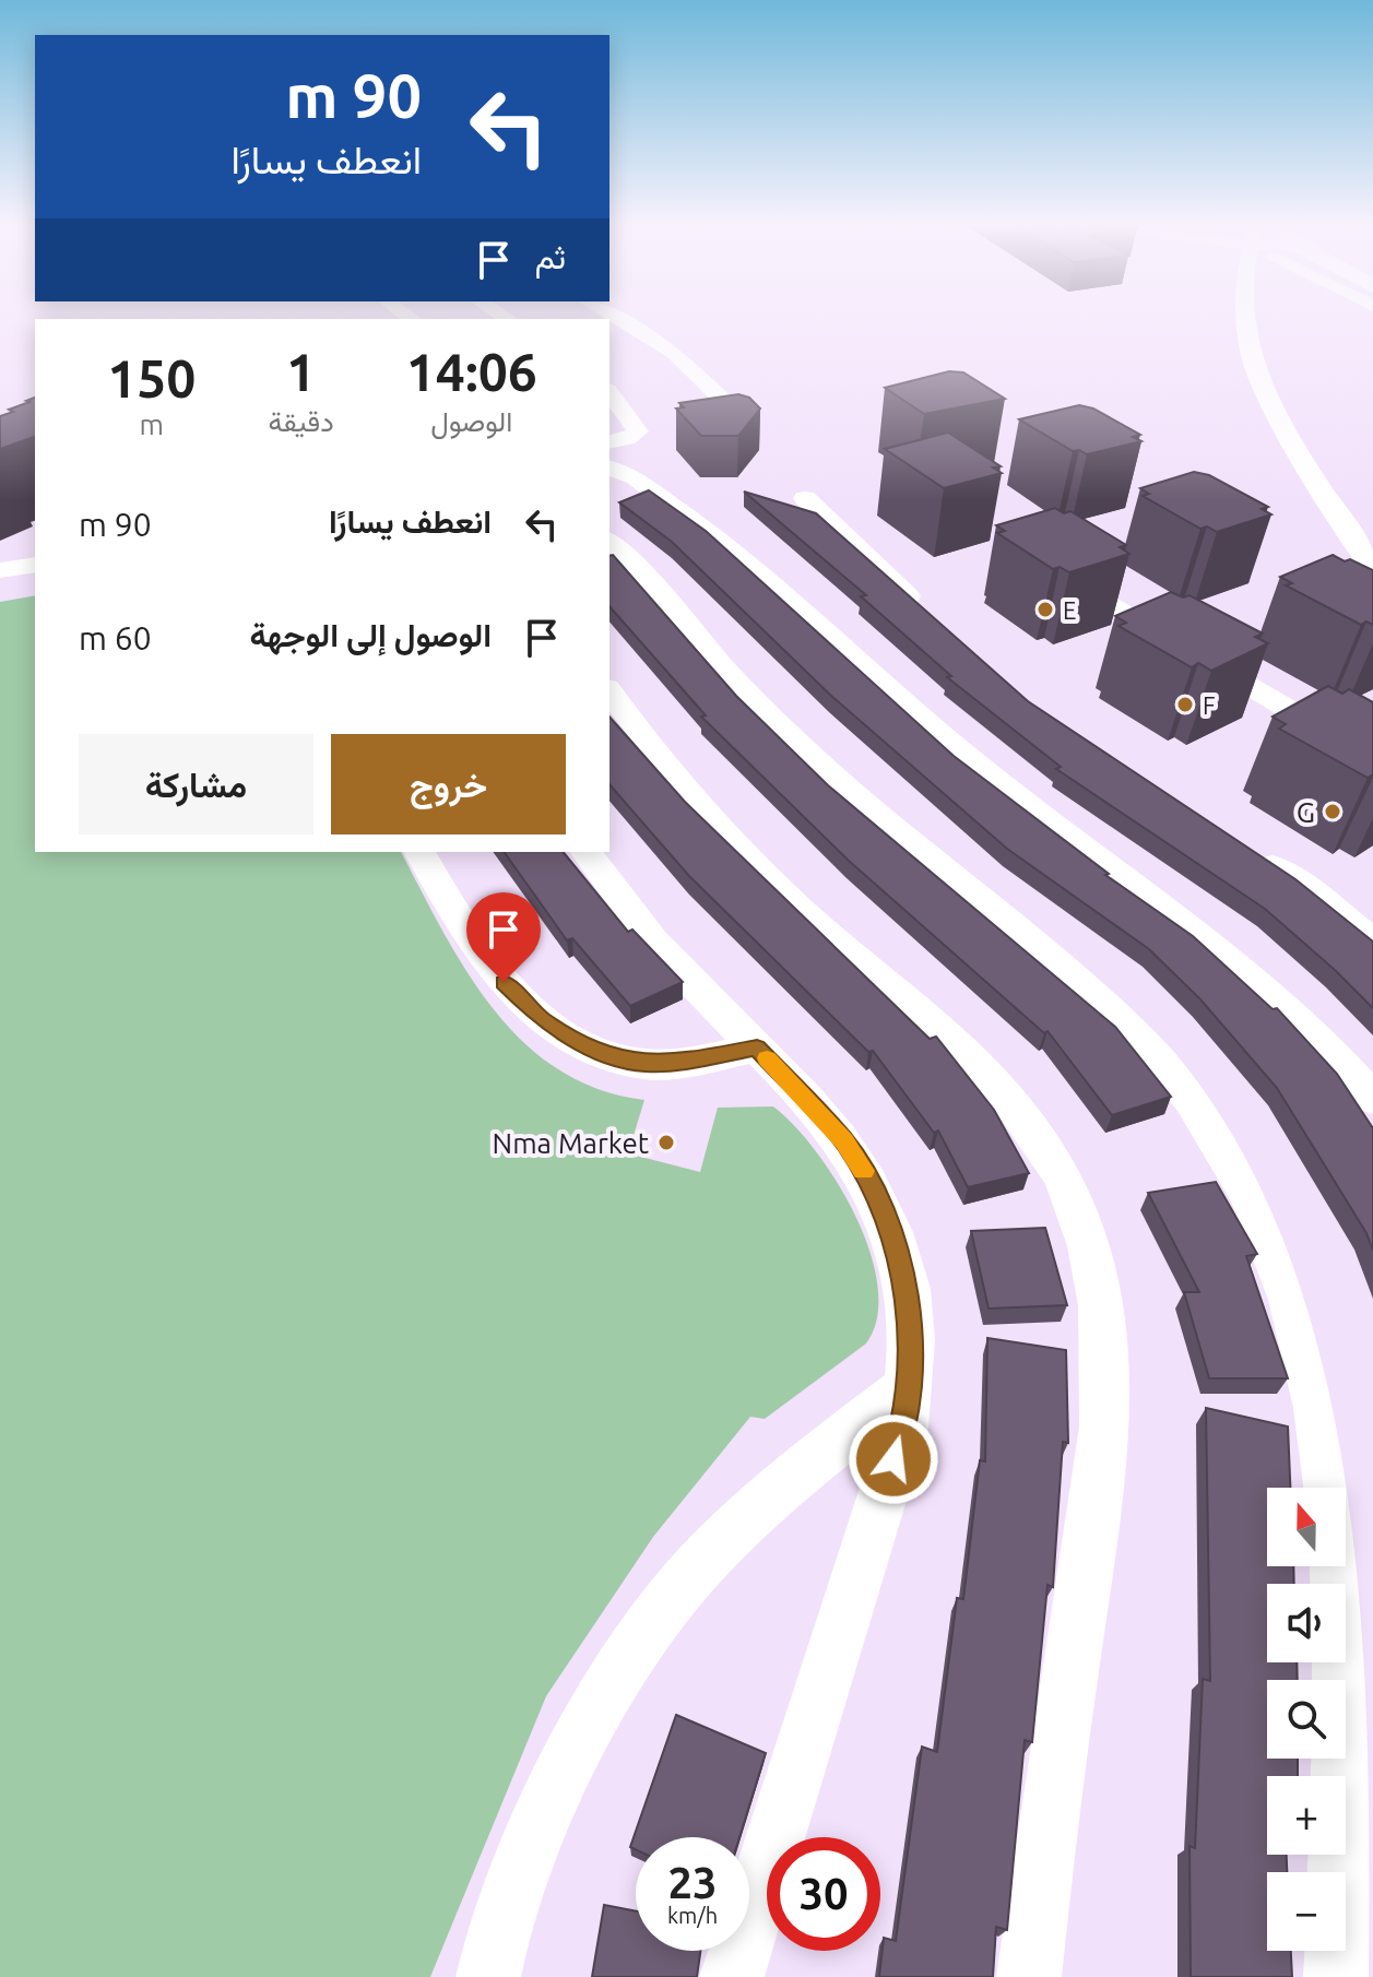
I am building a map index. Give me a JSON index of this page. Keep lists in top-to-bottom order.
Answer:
{
  "places": [
    "E",
    "F",
    "G",
    "Nma Market"
  ],
  "north": "top",
  "page": {
    "turn": ["90 m", "انعطف يسارًا"],
    "then": "ثم",
    "eta": [
      "14:06",
      "الوصول",
      "1",
      "دقيقة",
      "150",
      "m"
    ],
    "list": [
      {
        "name": "انعطف يسارًا",
        "value": "90 m"
      },
      {
        "name": "الوصول إلى الوجهة",
        "value": "60 m"
      }
    ],
    "buttons": ["خروج", "مشاركة"],
    "map_buttons": ["+", "−"],
    "speed": "23 km/h",
    "limit": "30"
  }
}
